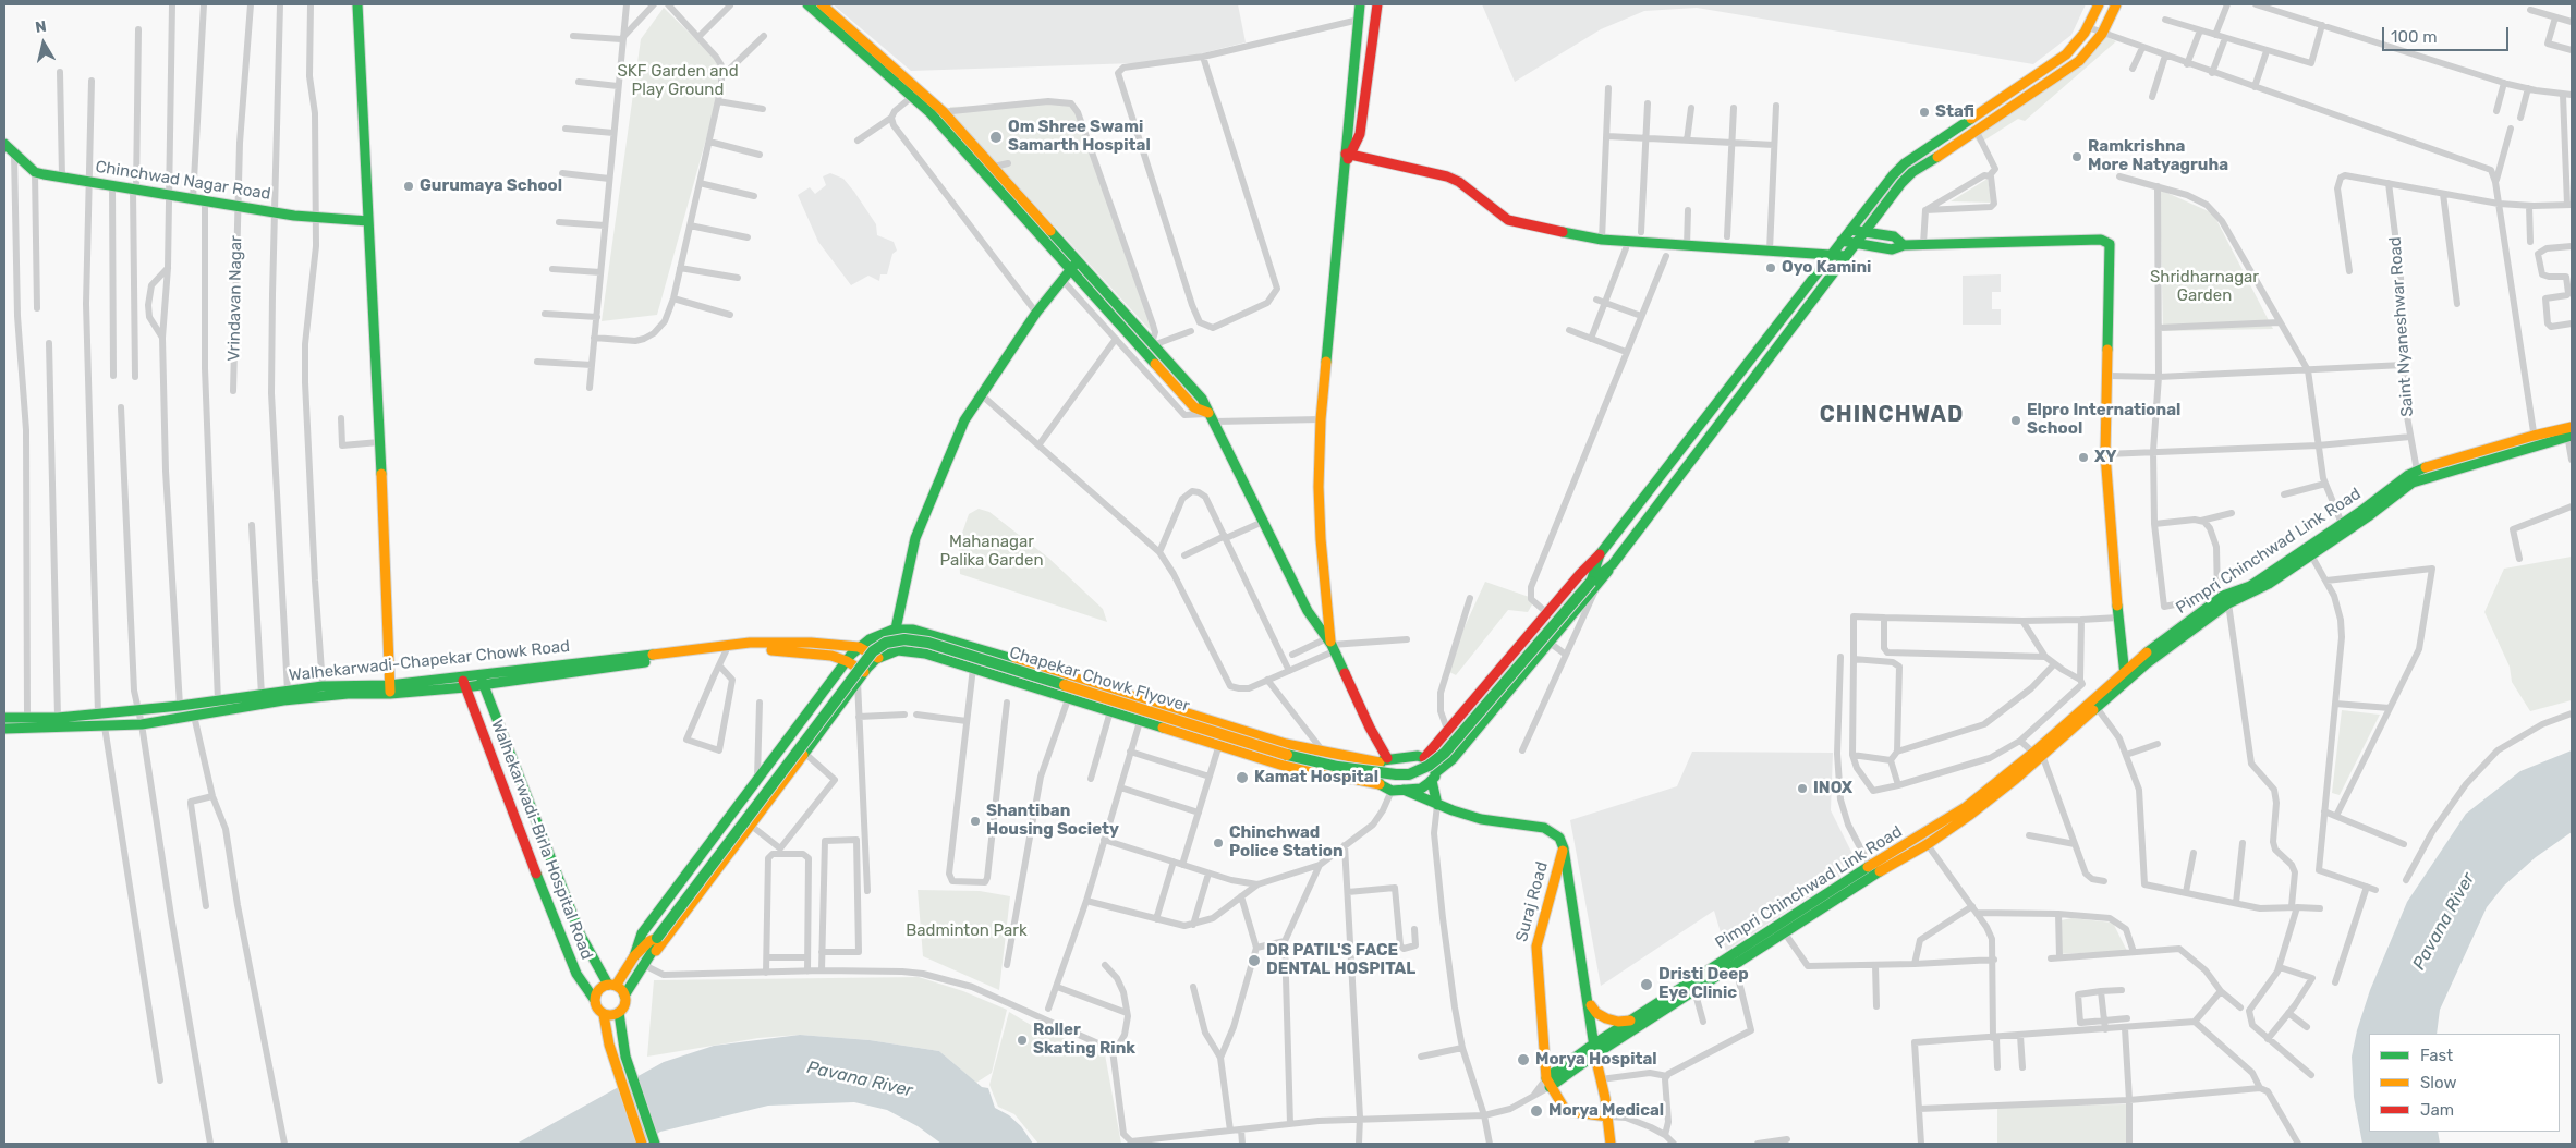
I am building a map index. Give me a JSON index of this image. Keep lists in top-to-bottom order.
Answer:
{
  "streets": {
    "main road": [
      "Chinchwad Nagar Road",
      "Pimpri Chinchwad Link Road",
      "Walhekarwadi-Chapekar Chowk Road",
      "Chapekar Chowk Flyover",
      "Walhekarwadi-Birla Hospital Road",
      "Suraj Road"
    ],
    "street": ["Vrindavan Nagar", "Saint Nyaneshwar Road"]
  },
  "crossings": [
    ["Chinchwad Nagar Road", "Vrindavan Nagar"],
    ["Saint Nyaneshwar Road", "Pimpri Chinchwad Link Road"],
    ["Pimpri Chinchwad Link Road", "Suraj Road"],
    ["Walhekarwadi-Chapekar Chowk Road", "Walhekarwadi-Birla Hospital Road"]
  ],
  "districts": ["CHINCHWAD"],
  "water": ["Pavana River"],
  "parks": [
    "SKF Garden and Play Ground",
    "Shridharnagar Garden",
    "Mahanagar Palika Garden",
    "Badminton Park"
  ],
  "places": [
    "Stafi",
    "Om Shree Swami Samarth Hospital",
    "Ramkrishna More Natyagruha",
    "Gurumaya School",
    "Oyo Kamini",
    "Elpro International School",
    "XY",
    "Kamat Hospital",
    "INOX",
    "Shantiban Housing Society",
    "Chinchwad Police Station",
    "DR PATIL'S FACE DENTAL HOSPITAL",
    "Dristi Deep Eye Clinic",
    "Roller Skating Rink",
    "Morya Hospital",
    "Morya Medical"
  ],
  "legend": ["Fast", "Slow", "Jam"],
  "scale_bar": "100 m",
  "north": "top"
}
